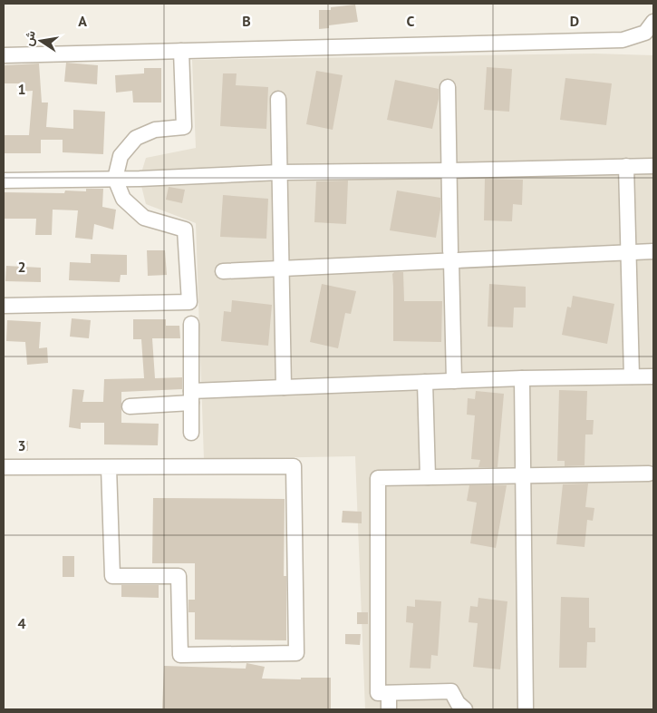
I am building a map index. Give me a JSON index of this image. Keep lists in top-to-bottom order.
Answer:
{
  "north": "left",
  "grid": {
    "columns": [
      "A",
      "B",
      "C",
      "D"
    ],
    "rows": [
      "1",
      "2",
      "3",
      "4"
    ]
  }
}
